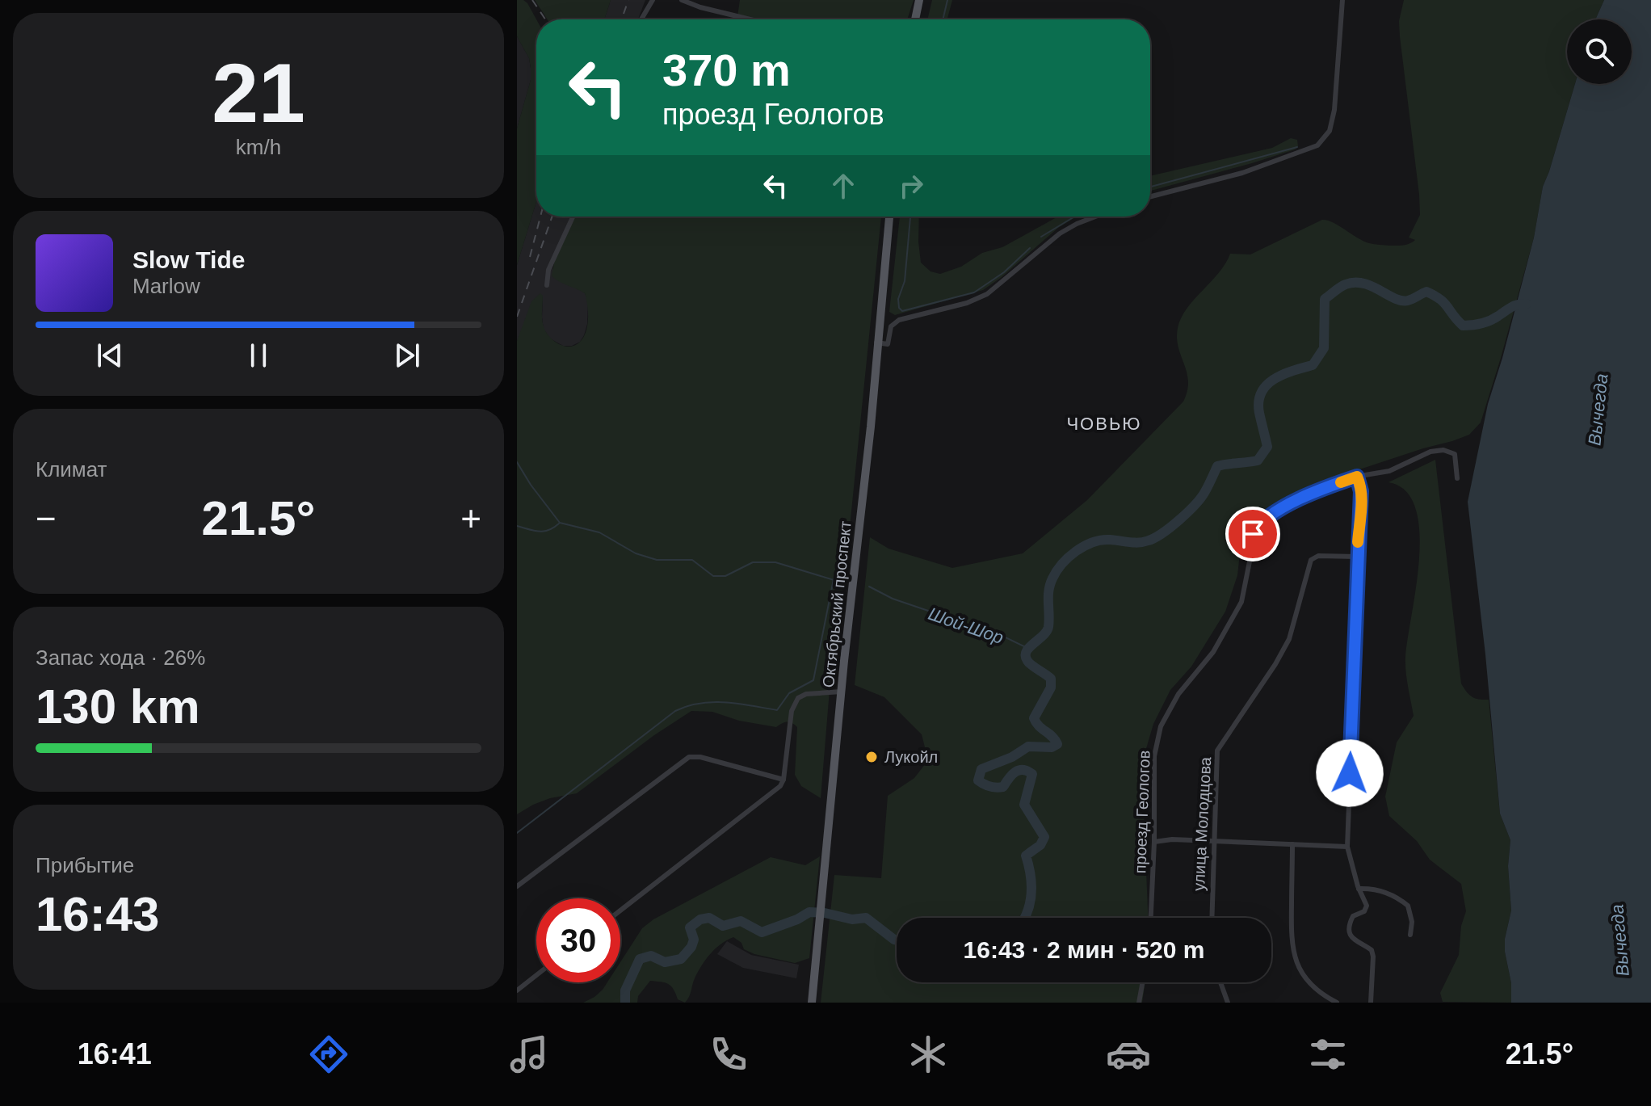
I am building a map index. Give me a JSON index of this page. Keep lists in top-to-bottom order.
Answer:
{
  "streets": {
    "main road": ["Октябрьский проспект"],
    "street": ["проезд Геологов", "улица Молодцова"]
  },
  "districts": ["ЧОВЬЮ"],
  "water": ["Вычегда", "Шой-Шор"],
  "places": ["Лукойл"],
  "page": {
    "tile": [
      ["21", "km/h"],
      "Климат",
      ["Запас хода · 26%", "130 km"],
      ["Прибытие", "16:43"]
    ],
    "turn": ["370 m", "проезд Геологов"],
    "song": ["Slow Tide", "Marlow"],
    "heat": ["−", "21.5°", "+"],
    "limit": "30",
    "trip": "16:43 · 2 мин · 520 m",
    "tabs": ["16:41", "21.5°"]
  }
}
